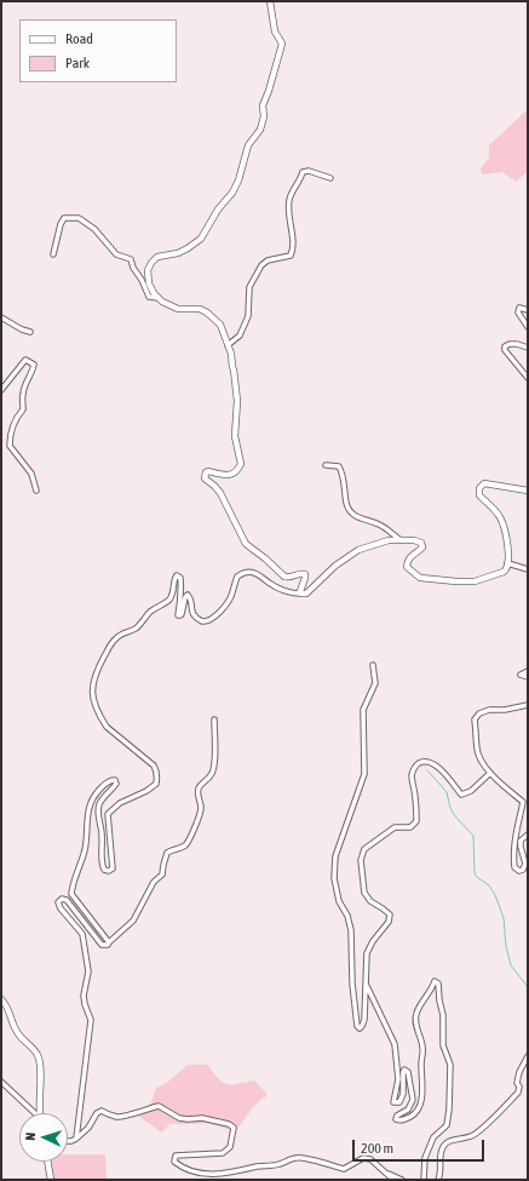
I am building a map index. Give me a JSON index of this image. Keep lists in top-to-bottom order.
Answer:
{
  "legend": ["Road", "Park"],
  "scale_bar": "200 m",
  "north": "left"
}
